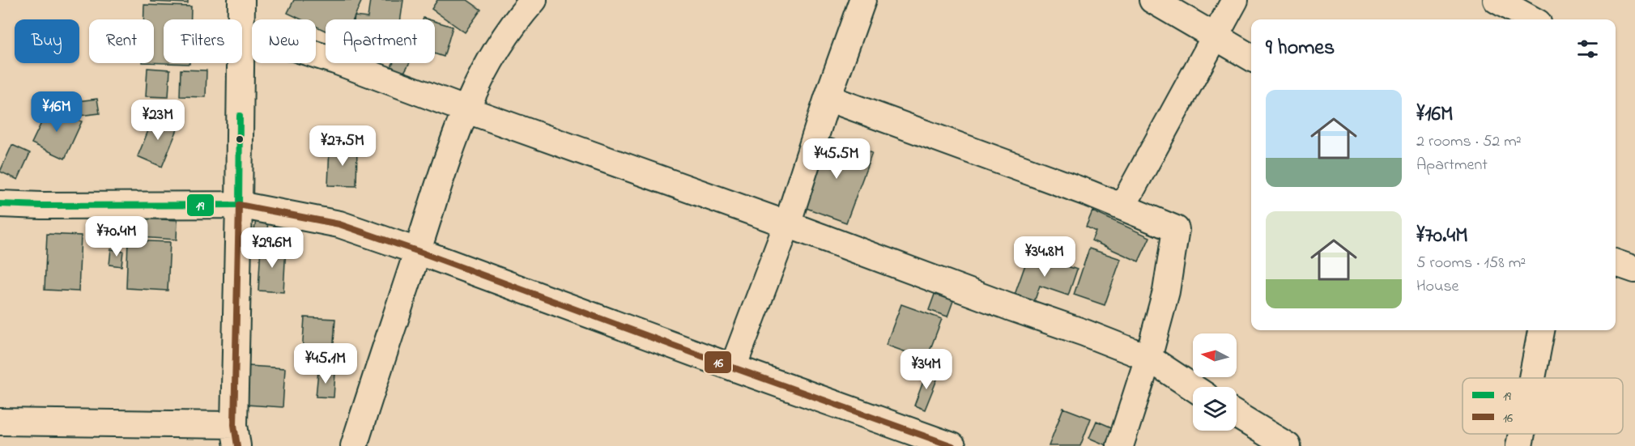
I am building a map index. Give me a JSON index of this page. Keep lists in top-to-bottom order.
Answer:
{
  "lines": ["transit line 19", "transit line 16"],
  "legend": ["19", "16"],
  "north": "left",
  "page": {
    "chip": [
      "Buy",
      "Rent",
      "Filters",
      "New",
      "Apartment"
    ],
    "heading": "9 homes",
    "list": [
      {
        "name": "¥16M",
        "note": "2 rooms · 52 m² · Apartment"
      },
      {
        "name": "¥70.4M",
        "note": "5 rooms · 158 m² · House"
      }
    ],
    "price": [
      "¥16M",
      "¥23M",
      "¥27.5M",
      "¥45.5M",
      "¥70.4M",
      "¥29.6M",
      "¥34.8M",
      "¥45.1M",
      "¥34M"
    ]
  }
}
